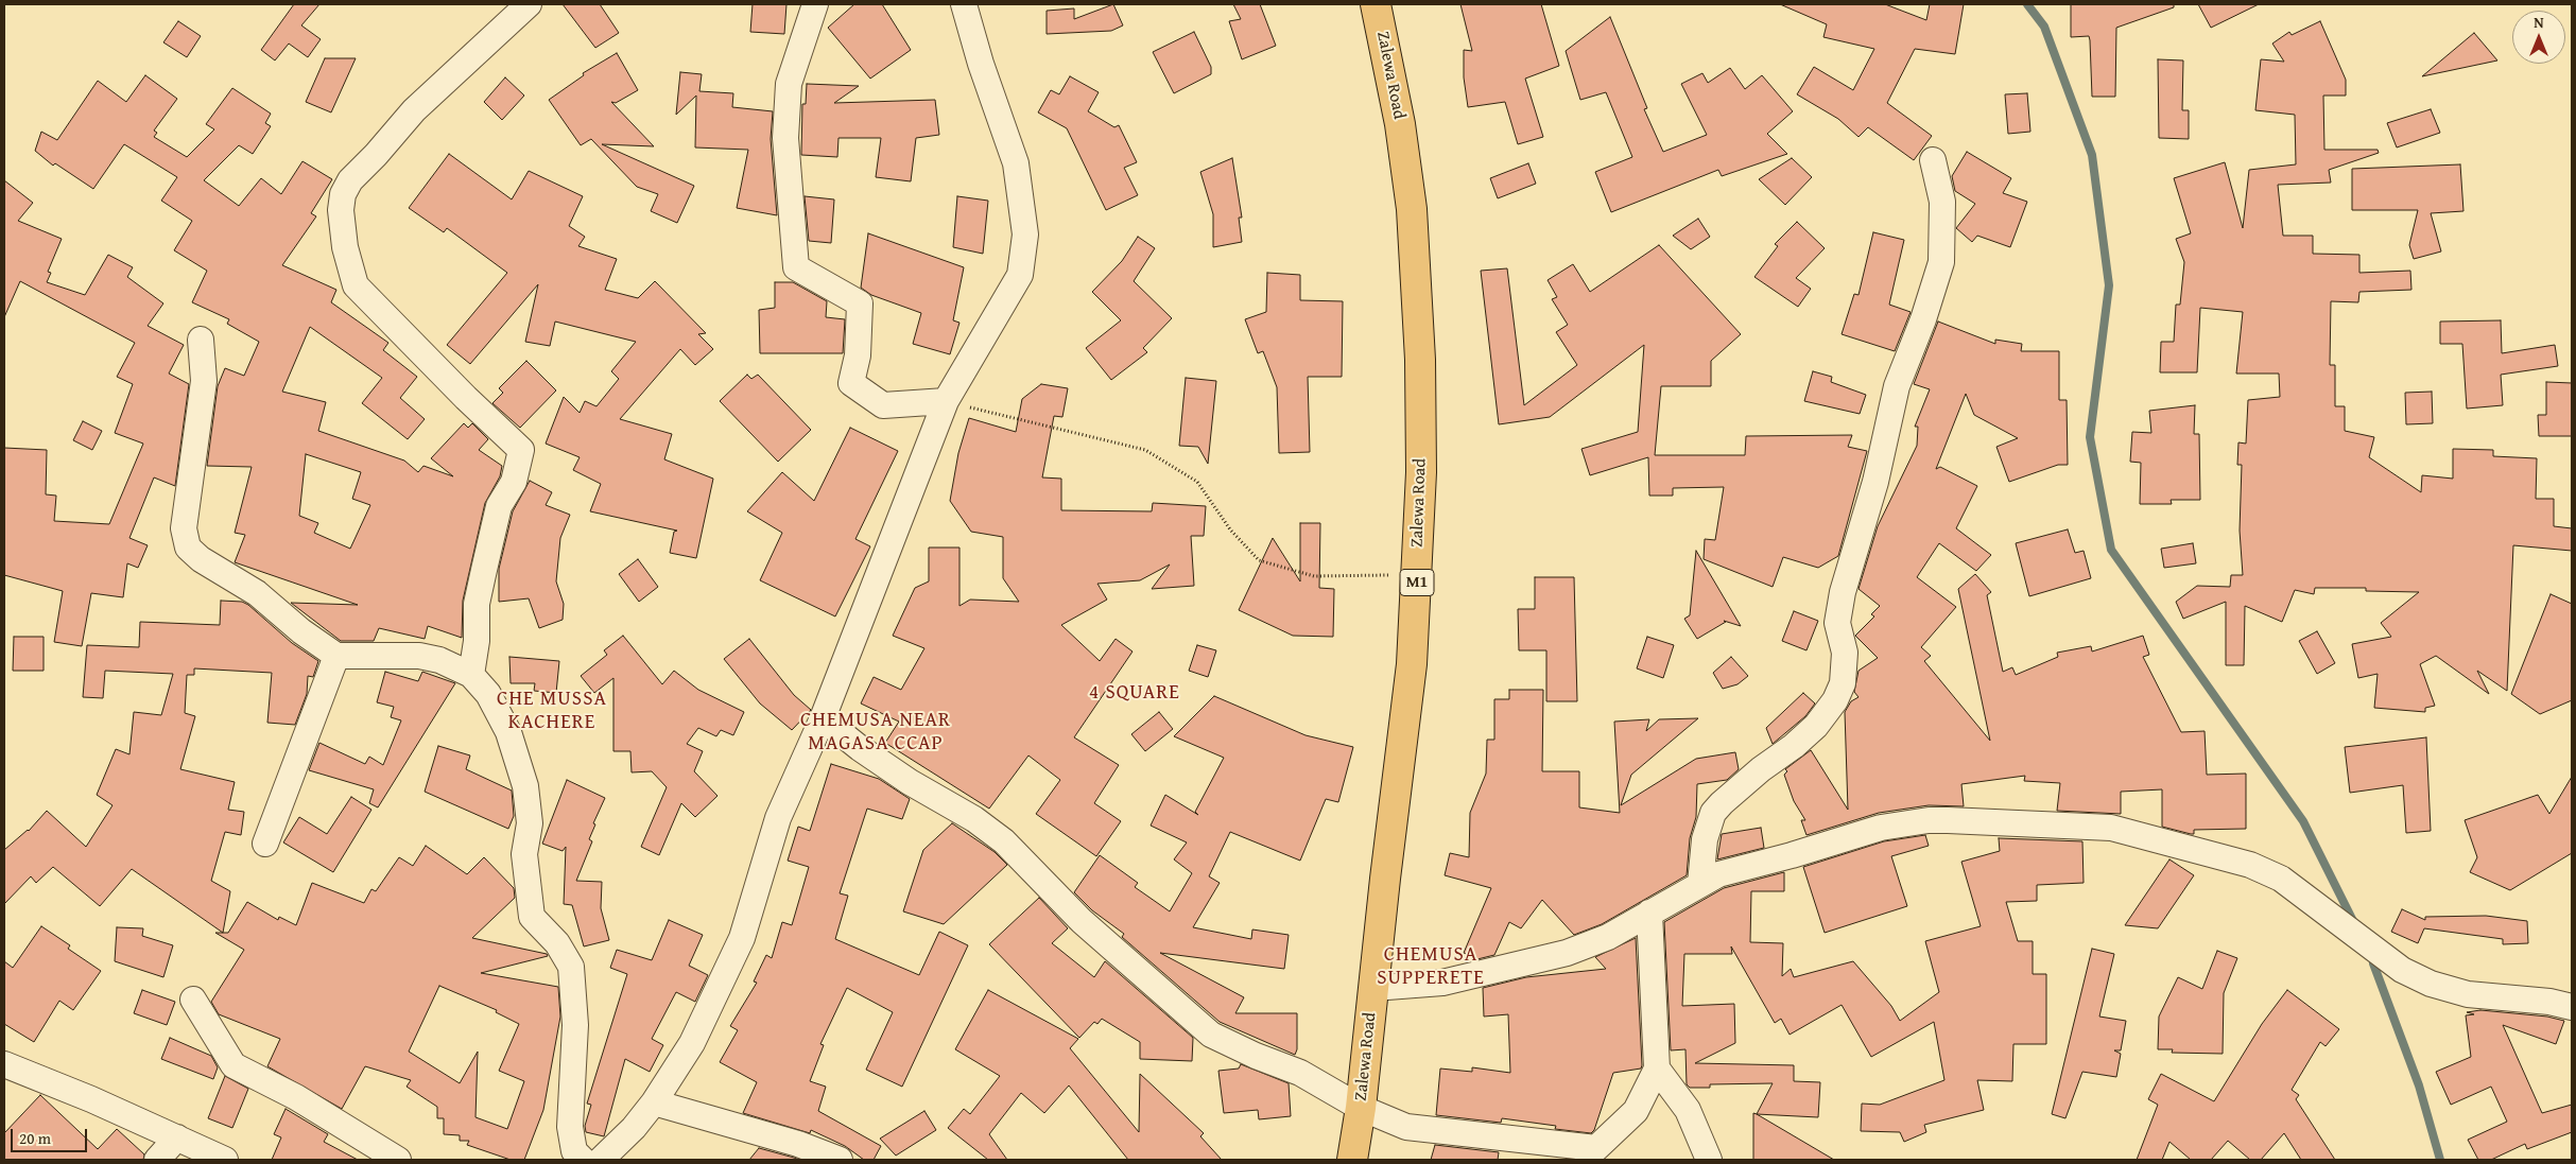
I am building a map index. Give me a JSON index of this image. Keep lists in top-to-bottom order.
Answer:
{
  "streets": {
    "highway": ["Zalewa Road", "M1"]
  },
  "districts": [
    "4 SQUARE",
    "CHE MUSSA KACHERE",
    "CHEMUSA NEAR MAGASA CCAP",
    "CHEMUSA SUPPERETE"
  ],
  "scale_bar": "20 m",
  "north": "top"
}
